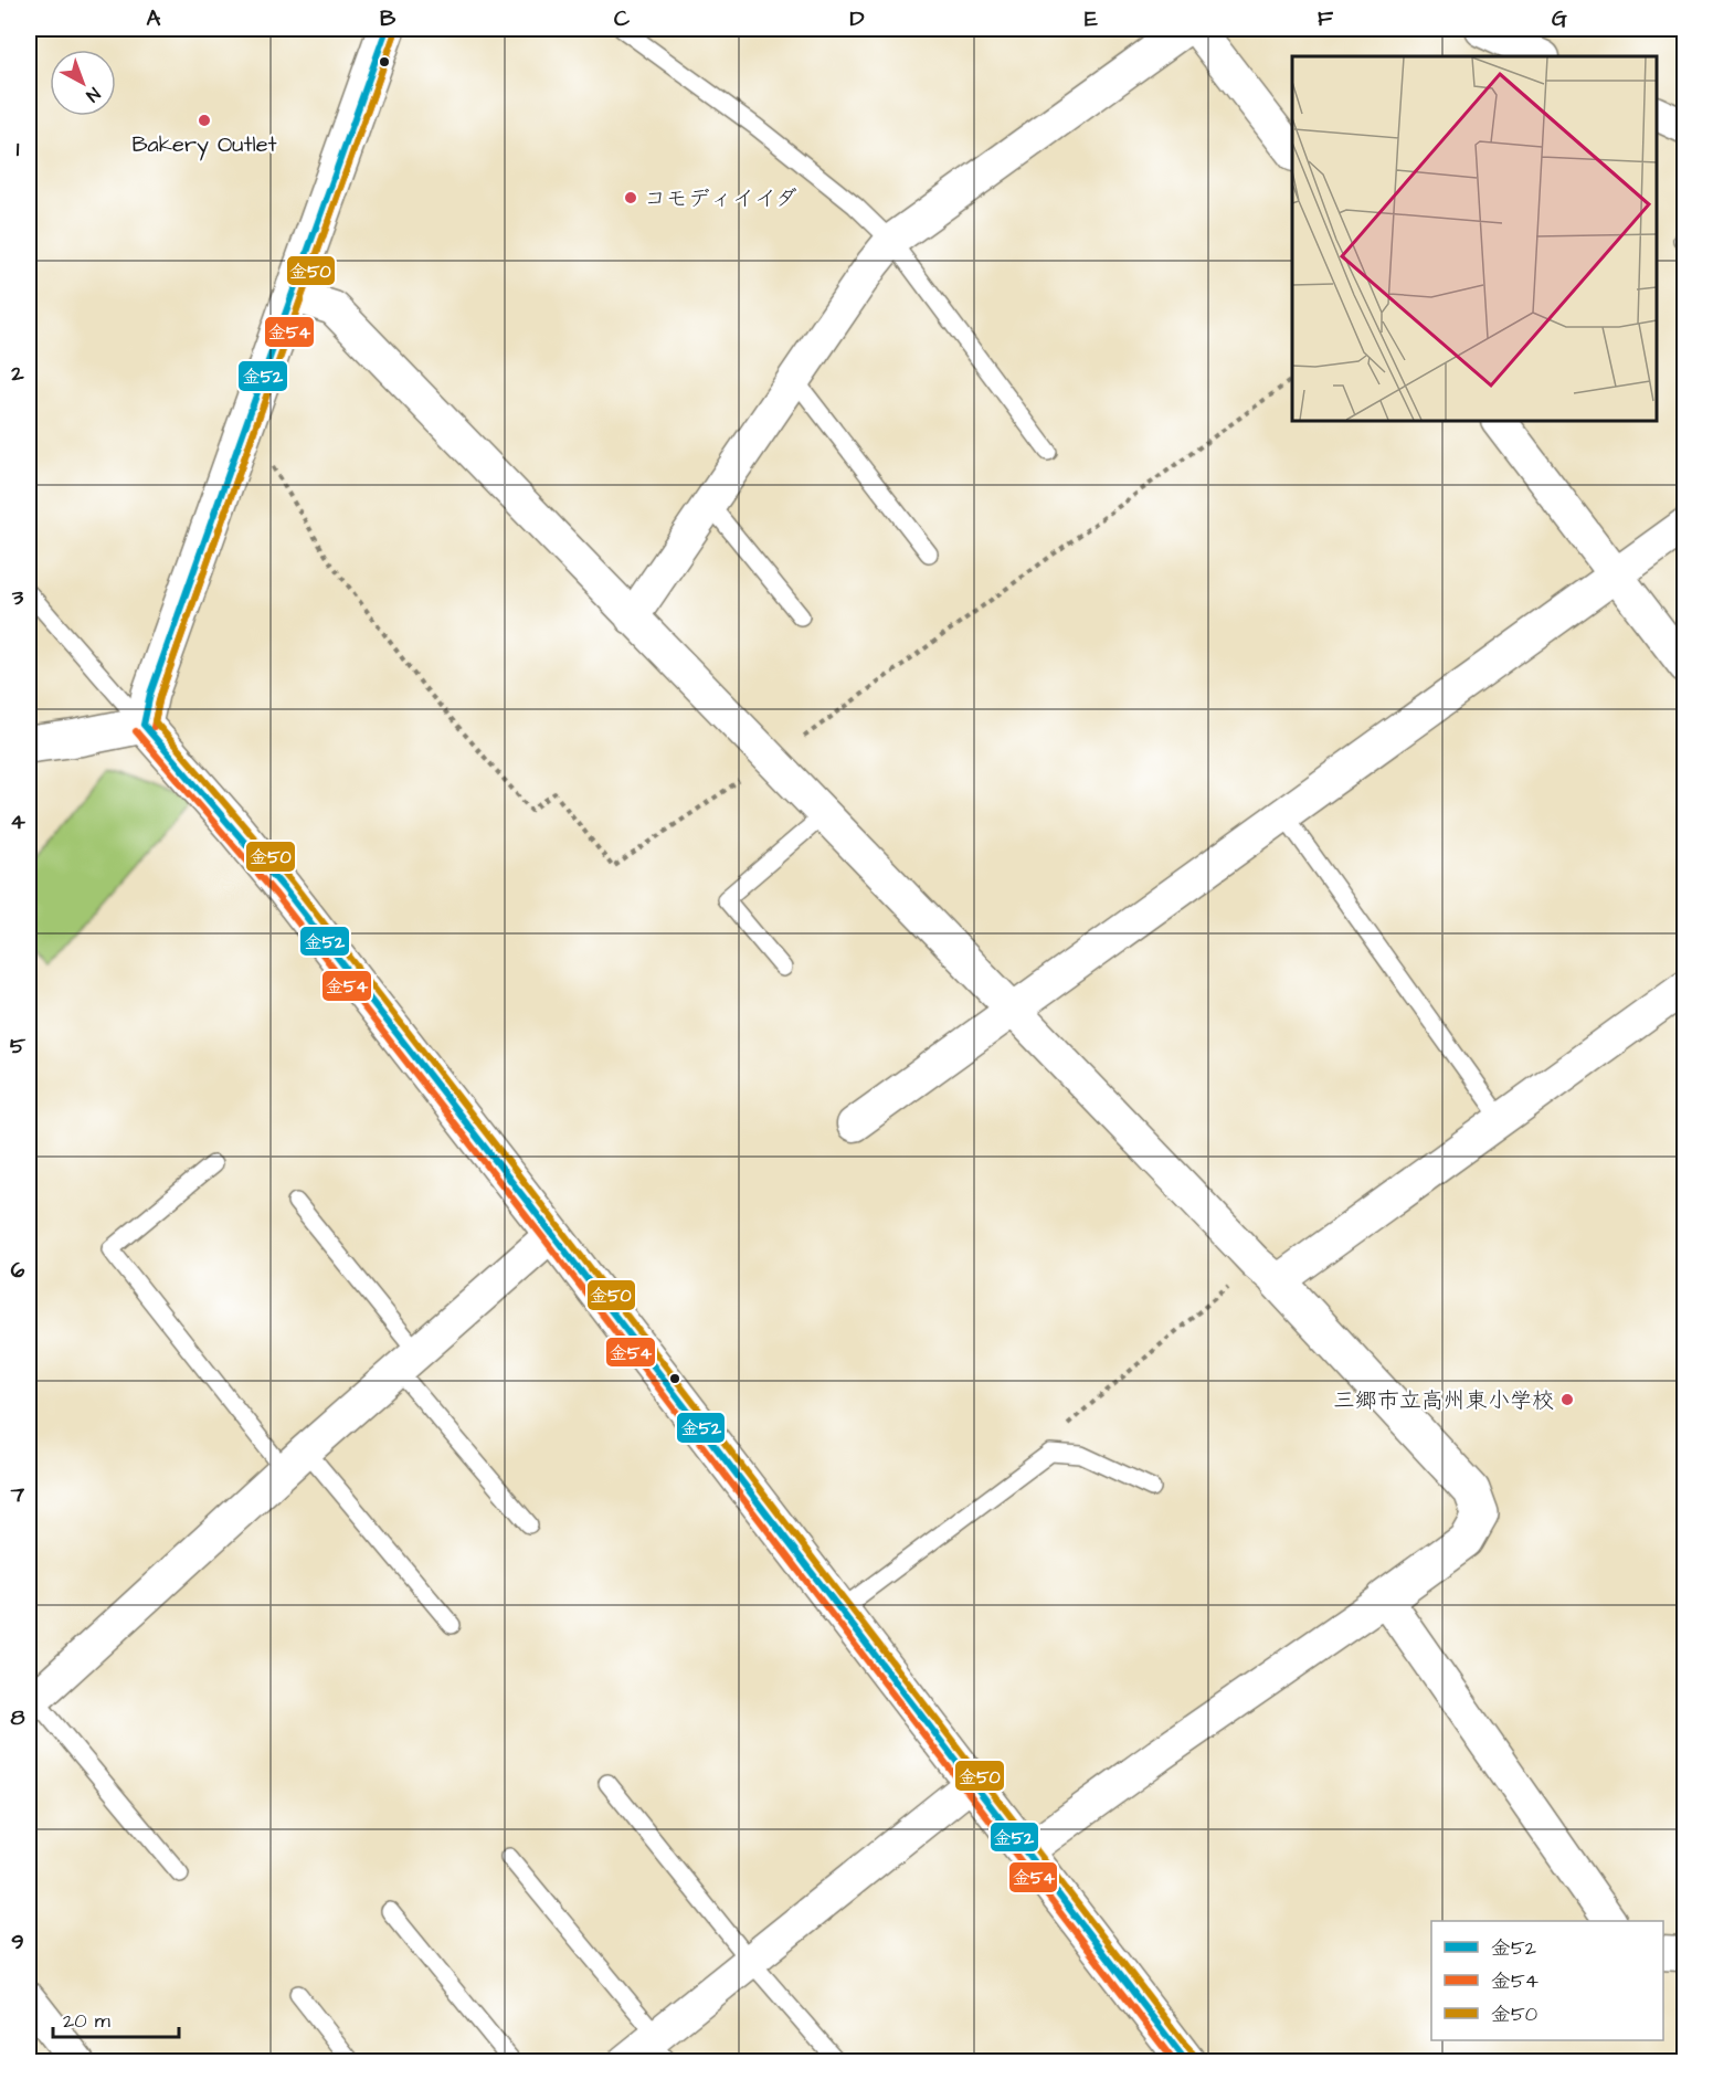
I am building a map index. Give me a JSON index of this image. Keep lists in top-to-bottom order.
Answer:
{
  "places": ["Bakery Outlet", "コモディイイダ", "三郷市立高州東小学校"],
  "lines": ["transit line 金52", "transit line 金54", "transit line 金50"],
  "legend": ["金52", "金54", "金50"],
  "scale_bar": "20 m",
  "north": "bottom right",
  "grid": {
    "columns": [
      "A",
      "B",
      "C",
      "D",
      "E",
      "F",
      "G"
    ],
    "rows": [
      "1",
      "2",
      "3",
      "4",
      "5",
      "6",
      "7",
      "8",
      "9"
    ]
  }
}
